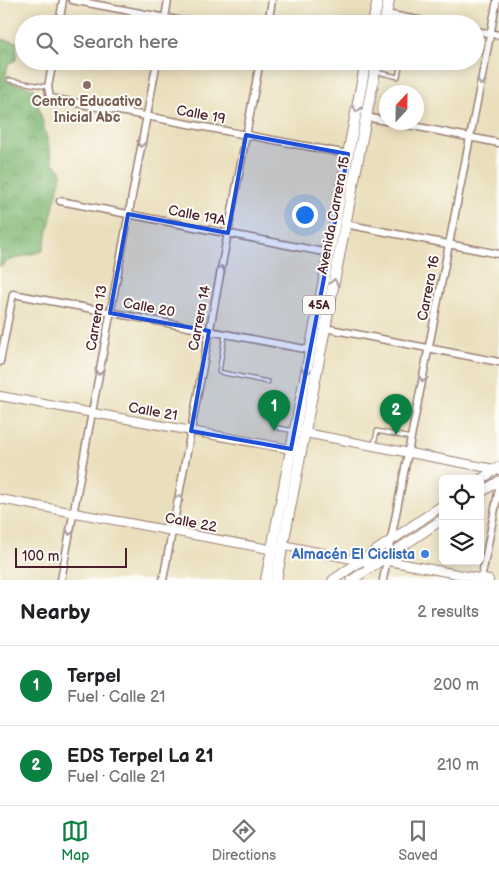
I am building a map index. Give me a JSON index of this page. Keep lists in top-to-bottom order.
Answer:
{
  "streets": {
    "main road": ["Avenida Carrera 15", "45A"],
    "street": [
      "Calle 19",
      "Calle 19A",
      "Carrera 16",
      "Calle 20",
      "Carrera 13",
      "Carrera 14",
      "Calle 21",
      "Calle 22"
    ]
  },
  "crossings": [
    ["Calle 19", "Avenida Carrera 15"],
    ["Calle 19", "Carrera 13"],
    ["Calle 19", "Carrera 14"],
    ["Calle 19A", "Avenida Carrera 15"],
    ["Calle 19A", "Carrera 13"],
    ["Calle 19A", "Carrera 14"],
    ["Avenida Carrera 15", "Calle 20"],
    ["Avenida Carrera 15", "Calle 21"],
    ["Avenida Carrera 15", "Calle 22"],
    ["Calle 20", "Carrera 13"],
    ["Calle 20", "Carrera 14"],
    ["Carrera 13", "Calle 21"],
    ["Carrera 13", "Calle 22"],
    ["Carrera 14", "Calle 21"],
    ["Carrera 14", "Calle 22"]
  ],
  "one_way": ["Carrera 13", "Carrera 14"],
  "places": ["Centro Educativo Inicial Abc", "Almacén El Ciclista"],
  "scale_bar": "100 m",
  "north": "top",
  "page": {
    "search": "Search here",
    "pins": ["1", "2"],
    "scale": "100 m",
    "heading": ["Nearby", "2 results"],
    "list": [
      {
        "mark": "1",
        "name": "Terpel",
        "note": "Fuel · Calle 21",
        "value": "200 m"
      },
      {
        "mark": "2",
        "name": "EDS Terpel La 21",
        "note": "Fuel · Calle 21",
        "value": "210 m"
      }
    ],
    "nav": ["Map", "Directions", "Saved"]
  }
}
